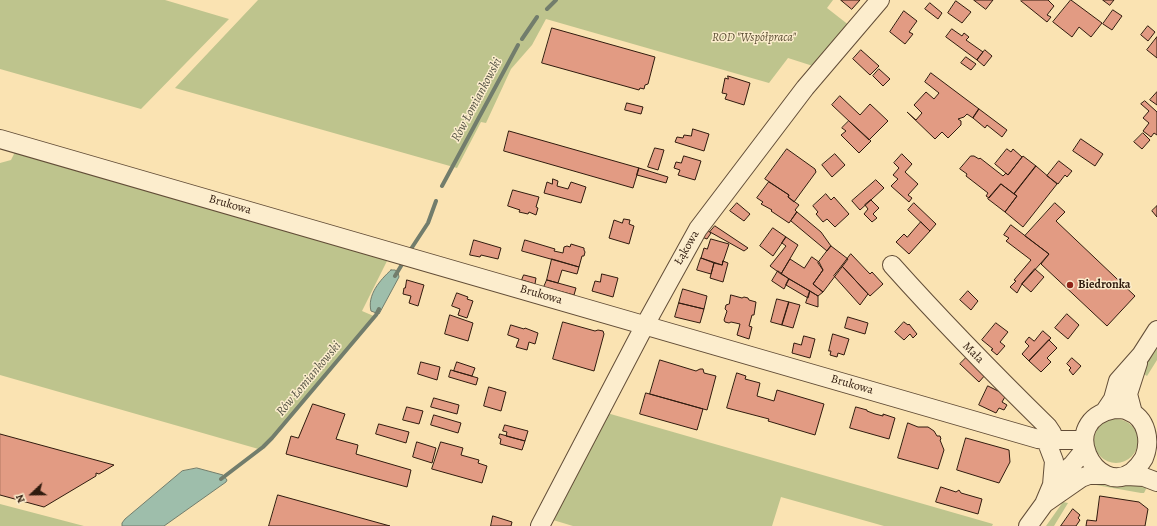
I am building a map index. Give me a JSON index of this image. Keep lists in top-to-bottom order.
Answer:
{
  "streets": {
    "street": ["Brukowa", "Łąkowa", "Mała"]
  },
  "crossings": [
    ["Brukowa", "Łąkowa"],
    ["Brukowa", "Mała"]
  ],
  "water": ["Rów Łomiankowski"],
  "parks": ["ROD \"Współpraca\""],
  "places": ["Biedronka"],
  "north": "left"
}
